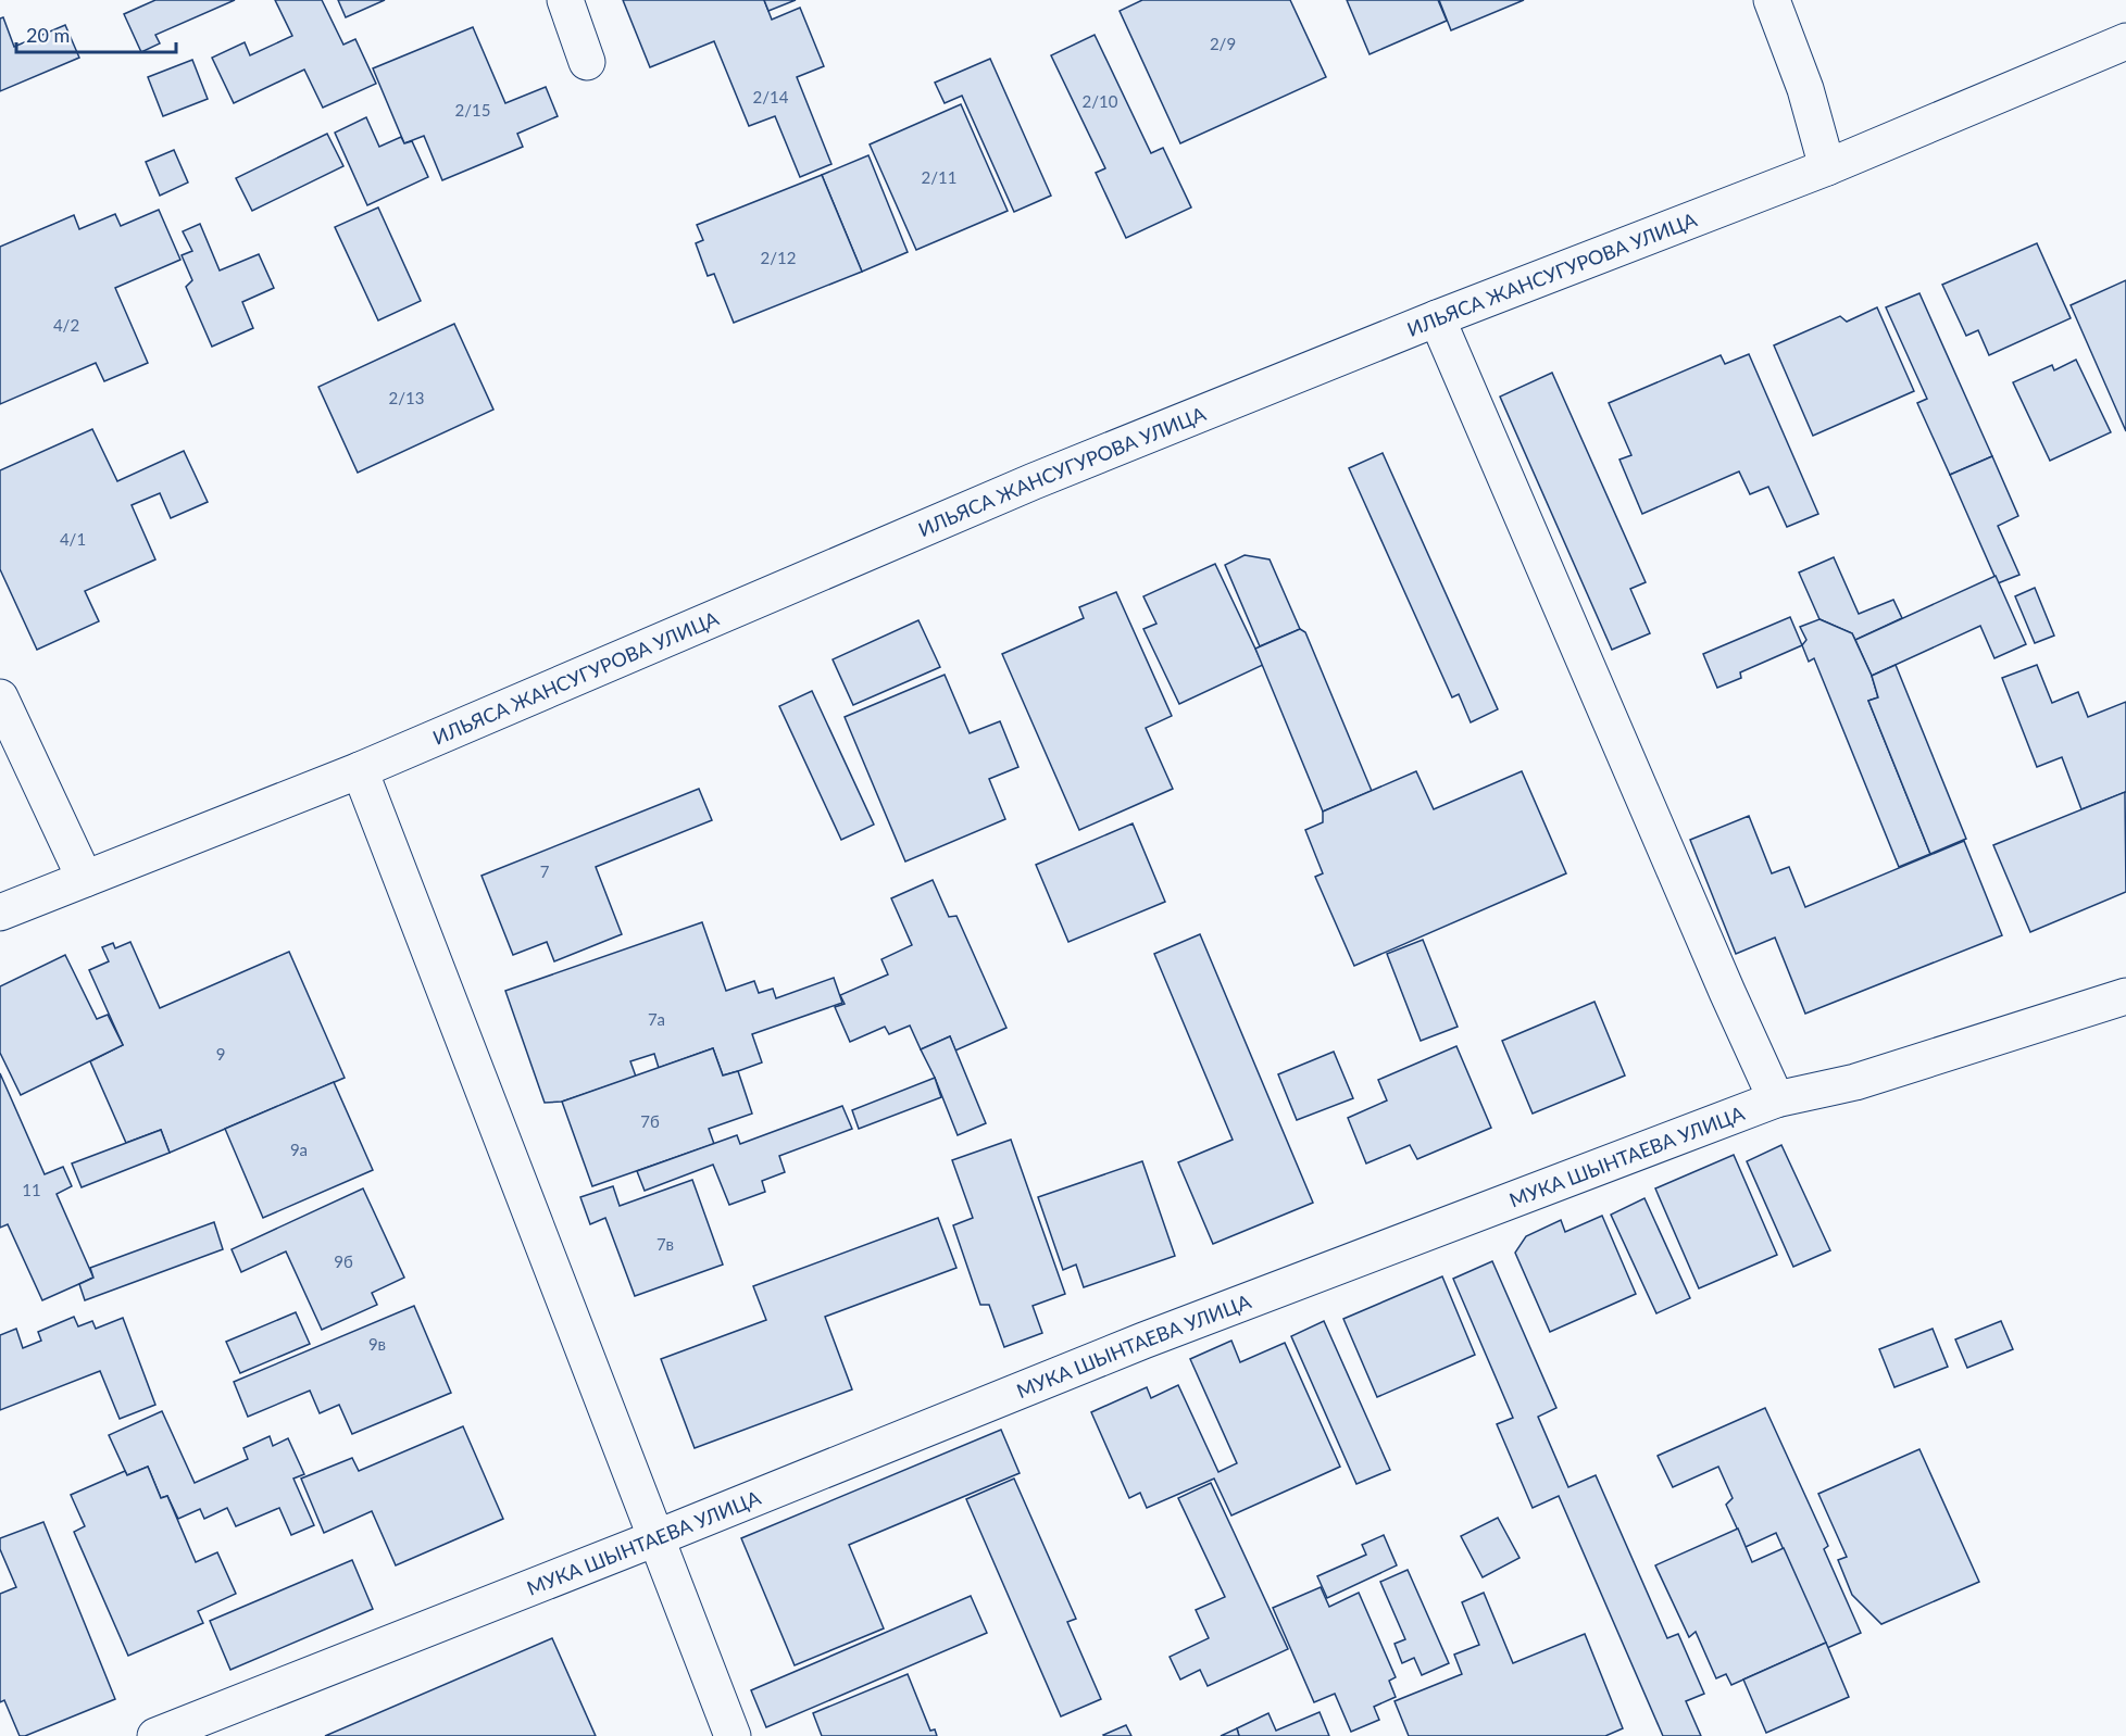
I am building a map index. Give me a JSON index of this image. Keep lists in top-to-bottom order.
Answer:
{
  "streets": {
    "street": ["ИЛЬЯСА ЖАНСУГУРОВА УЛИЦА", "МУКА ШЫНТАЕВА УЛИЦА"]
  },
  "house_numbers": [
    "2/9",
    "2/14",
    "2/10",
    "2/15",
    "2/11",
    "2/12",
    "4/2",
    "2/13",
    "4/1",
    "7",
    "7а",
    "9",
    "7б",
    "9а",
    "11",
    "7в",
    "9б",
    "9в"
  ],
  "scale_bar": "20 m"
}
